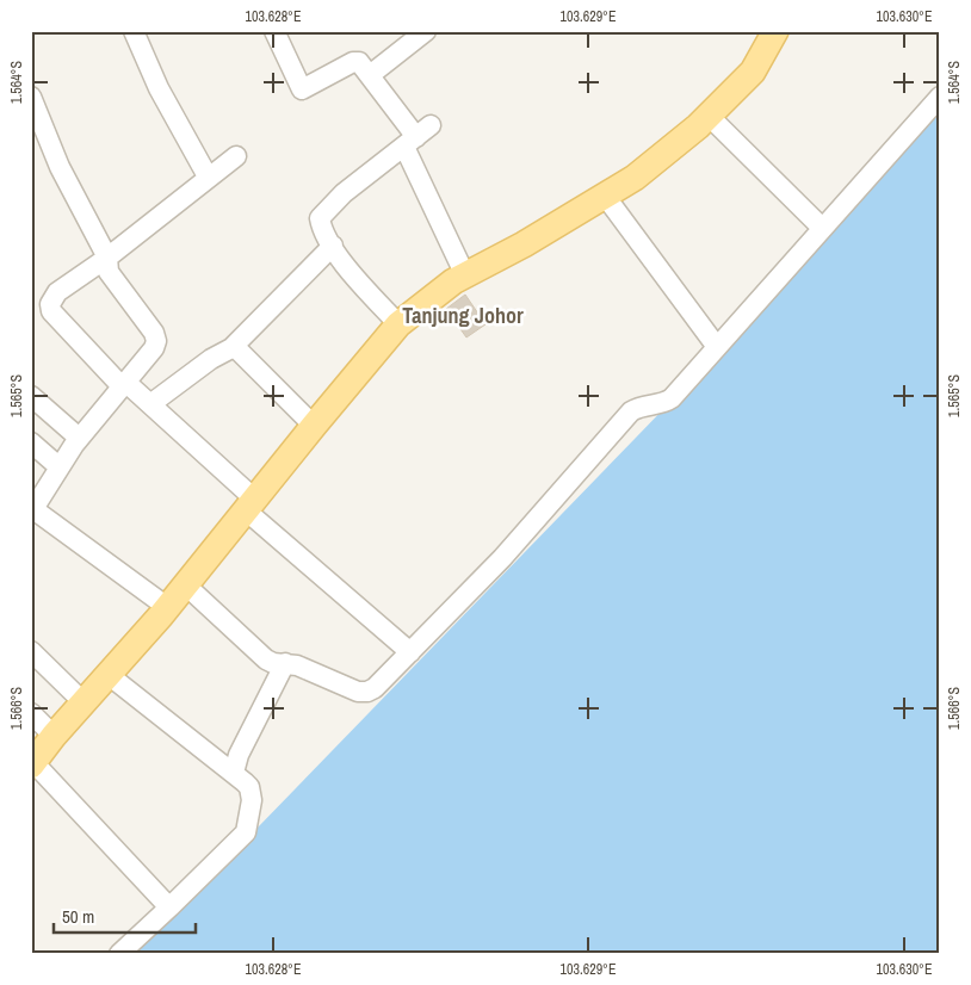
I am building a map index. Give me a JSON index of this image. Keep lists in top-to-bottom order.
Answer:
{
  "districts": ["Tanjung Johor"],
  "scale_bar": "50 m",
  "coordinates": [
    "103.628°E",
    "103.629°E",
    "103.630°E",
    "1.564°S",
    "1.565°S",
    "1.566°S"
  ]
}
